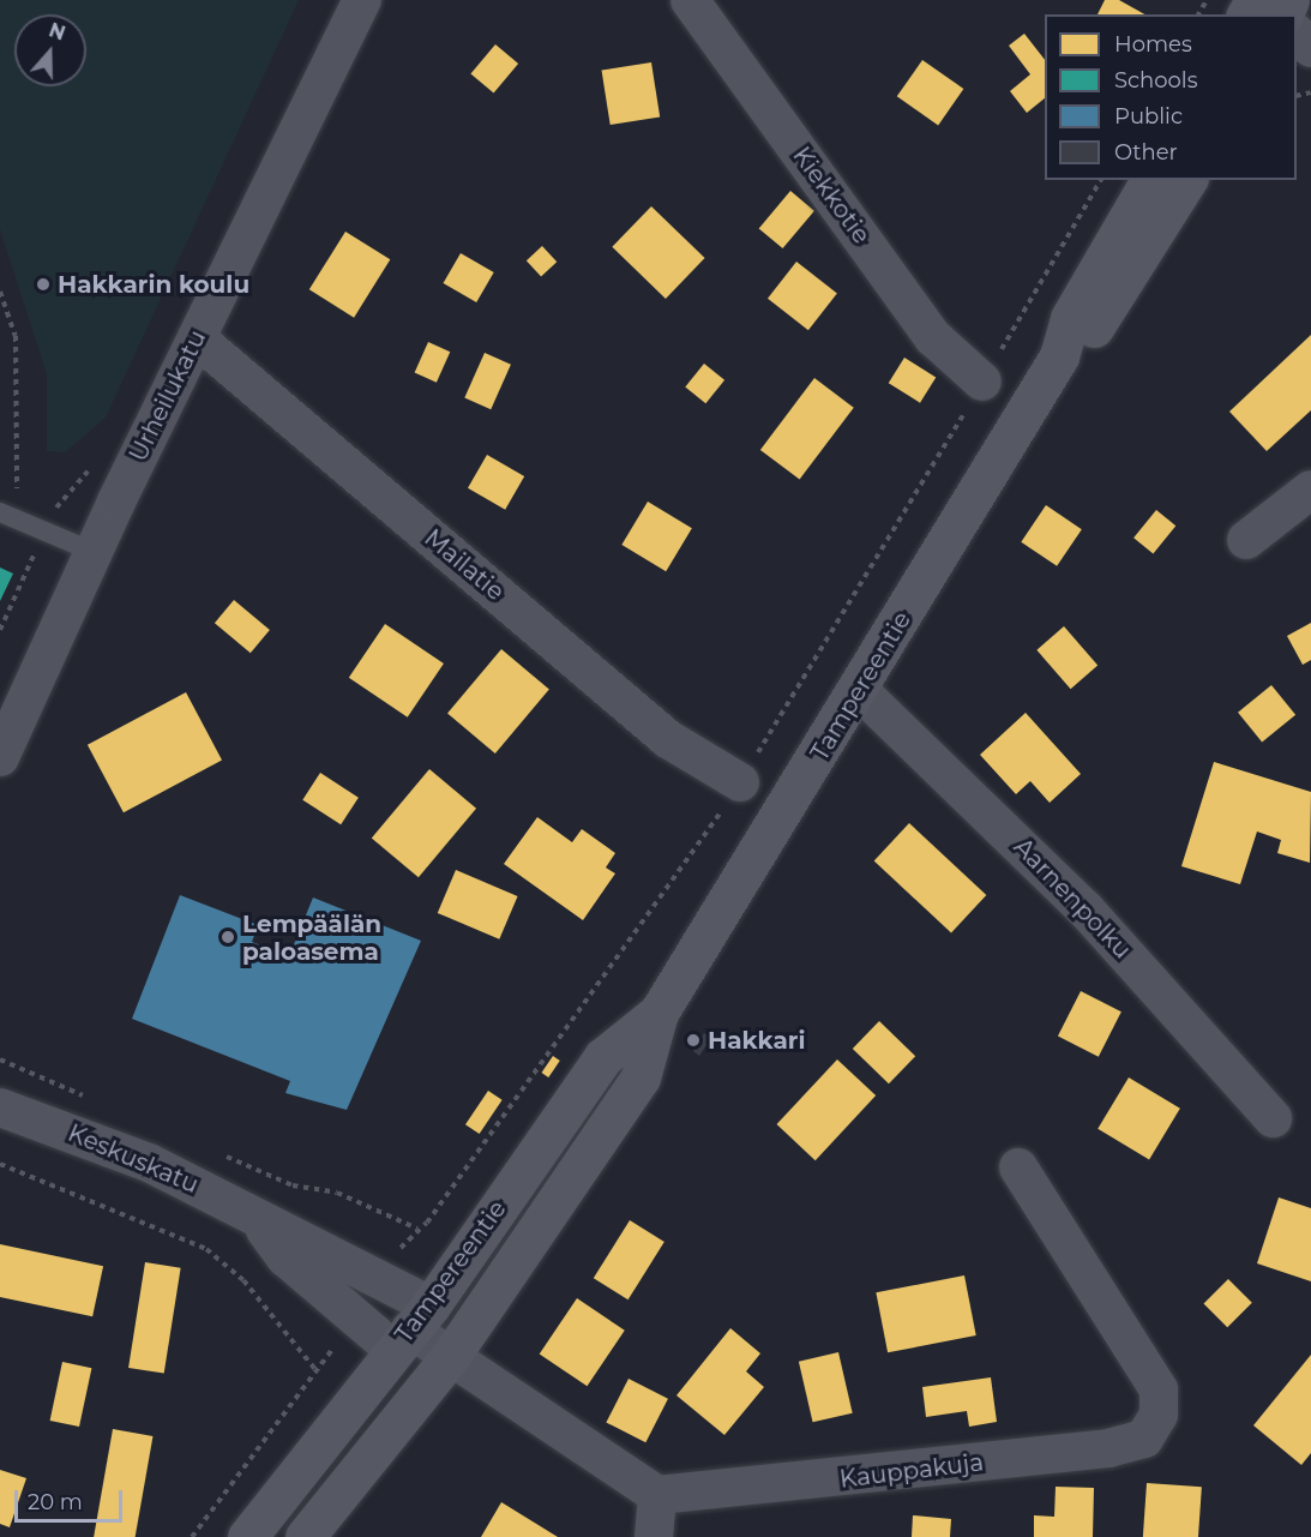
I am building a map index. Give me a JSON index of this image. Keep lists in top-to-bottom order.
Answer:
{
  "streets": {
    "main road": ["Tampereentie"],
    "street": [
      "Kiekkotie",
      "Urheilukatu",
      "Mailatie",
      "Aarnenpolku",
      "Keskuskatu",
      "Kauppakuja"
    ]
  },
  "crossings": [
    ["Urheilukatu", "Mailatie"],
    ["Tampereentie", "Aarnenpolku"],
    ["Tampereentie", "Keskuskatu"]
  ],
  "places": ["Hakkarin koulu", "Lempäälän paloasema", "Hakkari"],
  "legend": [
    "Homes",
    "Schools",
    "Public",
    "Other"
  ],
  "scale_bar": "20 m",
  "north": "top"
}
